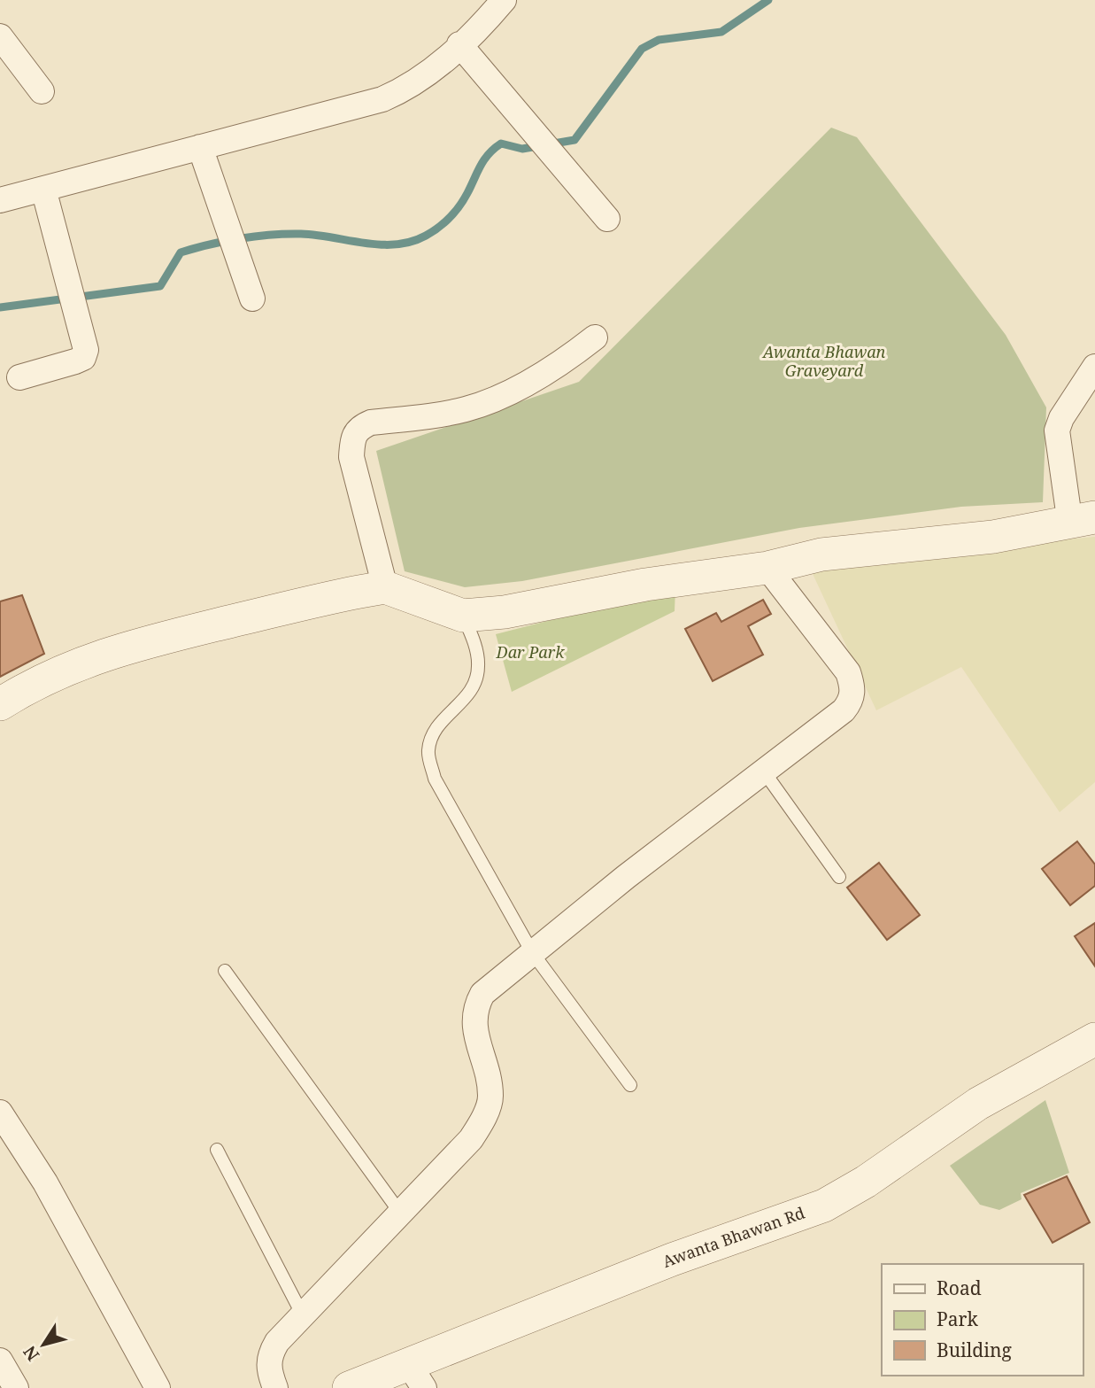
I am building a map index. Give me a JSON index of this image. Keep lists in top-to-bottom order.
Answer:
{
  "streets": {
    "street": ["Awanta Bhawan Rd"]
  },
  "parks": ["Awanta Bhawan Graveyard", "Dar Park"],
  "legend": ["Road", "Park", "Building"],
  "north": "bottom left"
}
